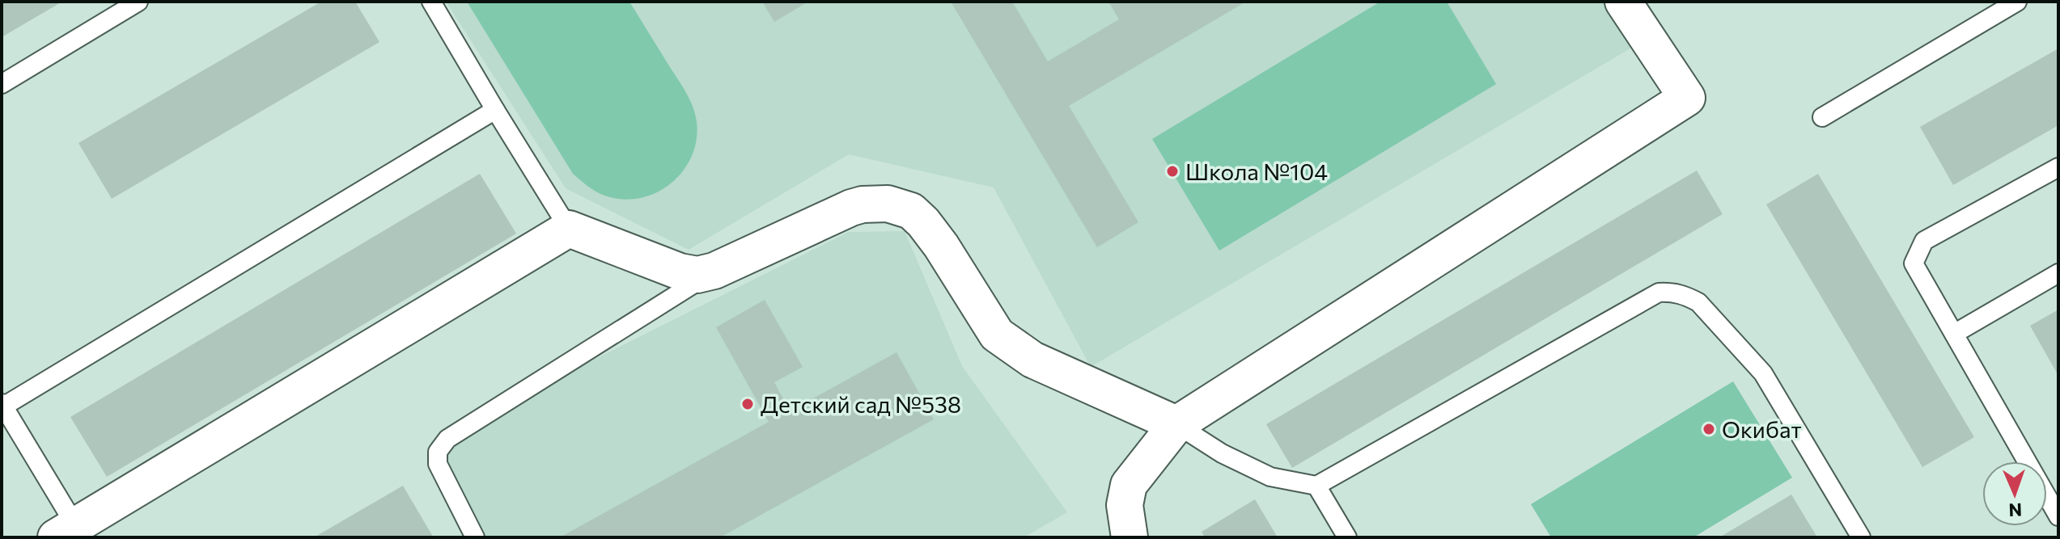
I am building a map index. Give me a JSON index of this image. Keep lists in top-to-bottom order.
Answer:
{
  "places": ["Школа №104", "Детский сад №538", "Окибат"],
  "north": "bottom"
}
